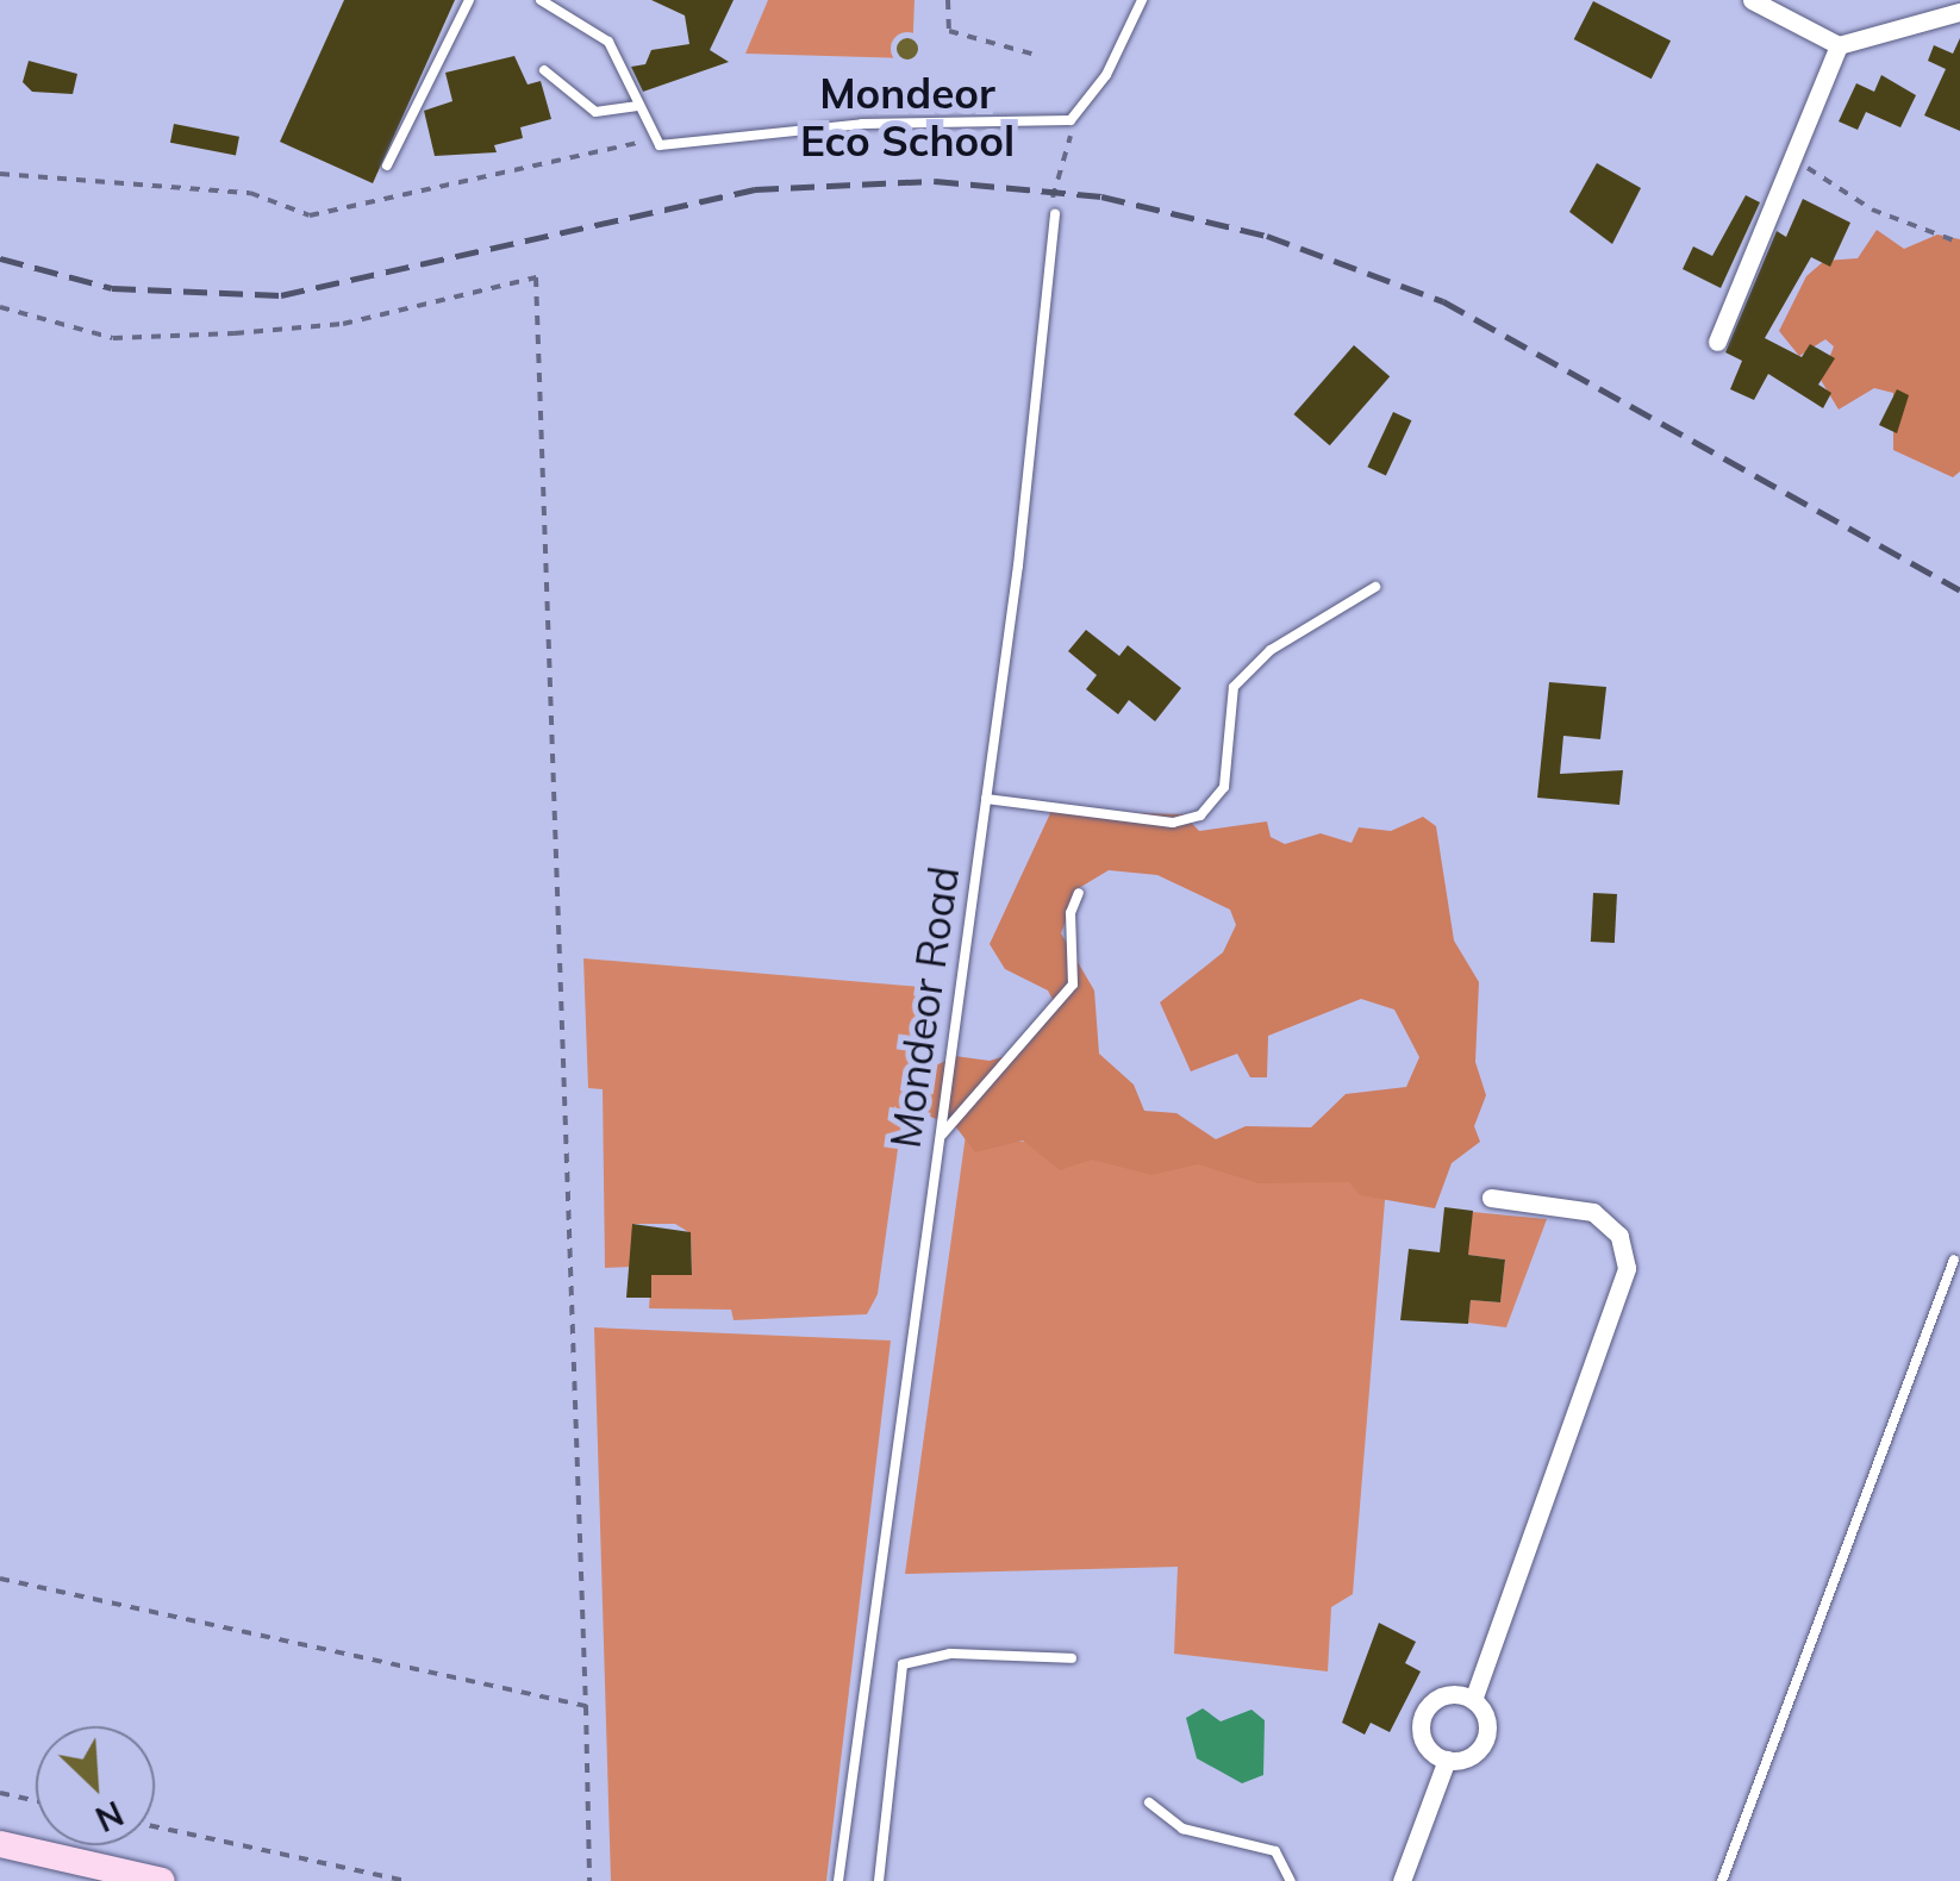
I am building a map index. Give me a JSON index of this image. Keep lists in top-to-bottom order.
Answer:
{
  "streets": {
    "lane": ["Mondeor Road"]
  },
  "places": ["Mondeor Eco School"],
  "north": "bottom right"
}
